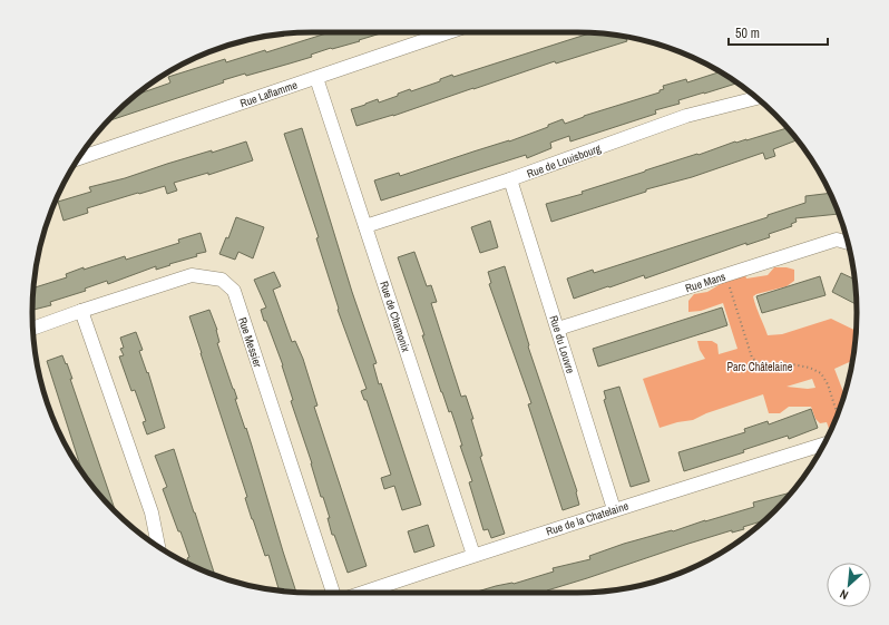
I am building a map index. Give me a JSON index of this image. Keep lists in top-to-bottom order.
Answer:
{
  "streets": {
    "street": [
      "Rue Laflamme",
      "Rue de Louisbourg",
      "Rue Mans",
      "Rue de Chamonix",
      "Rue Messier",
      "Rue du Louvre",
      "Rue de la Chatelaine"
    ]
  },
  "crossings": [
    ["Rue Laflamme", "Rue de Chamonix"],
    ["Rue de Louisbourg", "Rue de Chamonix"],
    ["Rue de Louisbourg", "Rue du Louvre"],
    ["Rue Mans", "Rue du Louvre"],
    ["Rue de Chamonix", "Rue de la Chatelaine"],
    ["Rue du Louvre", "Rue de la Chatelaine"]
  ],
  "parks": ["Parc Châtelaine"],
  "scale_bar": "50 m",
  "north": "bottom left"
}
